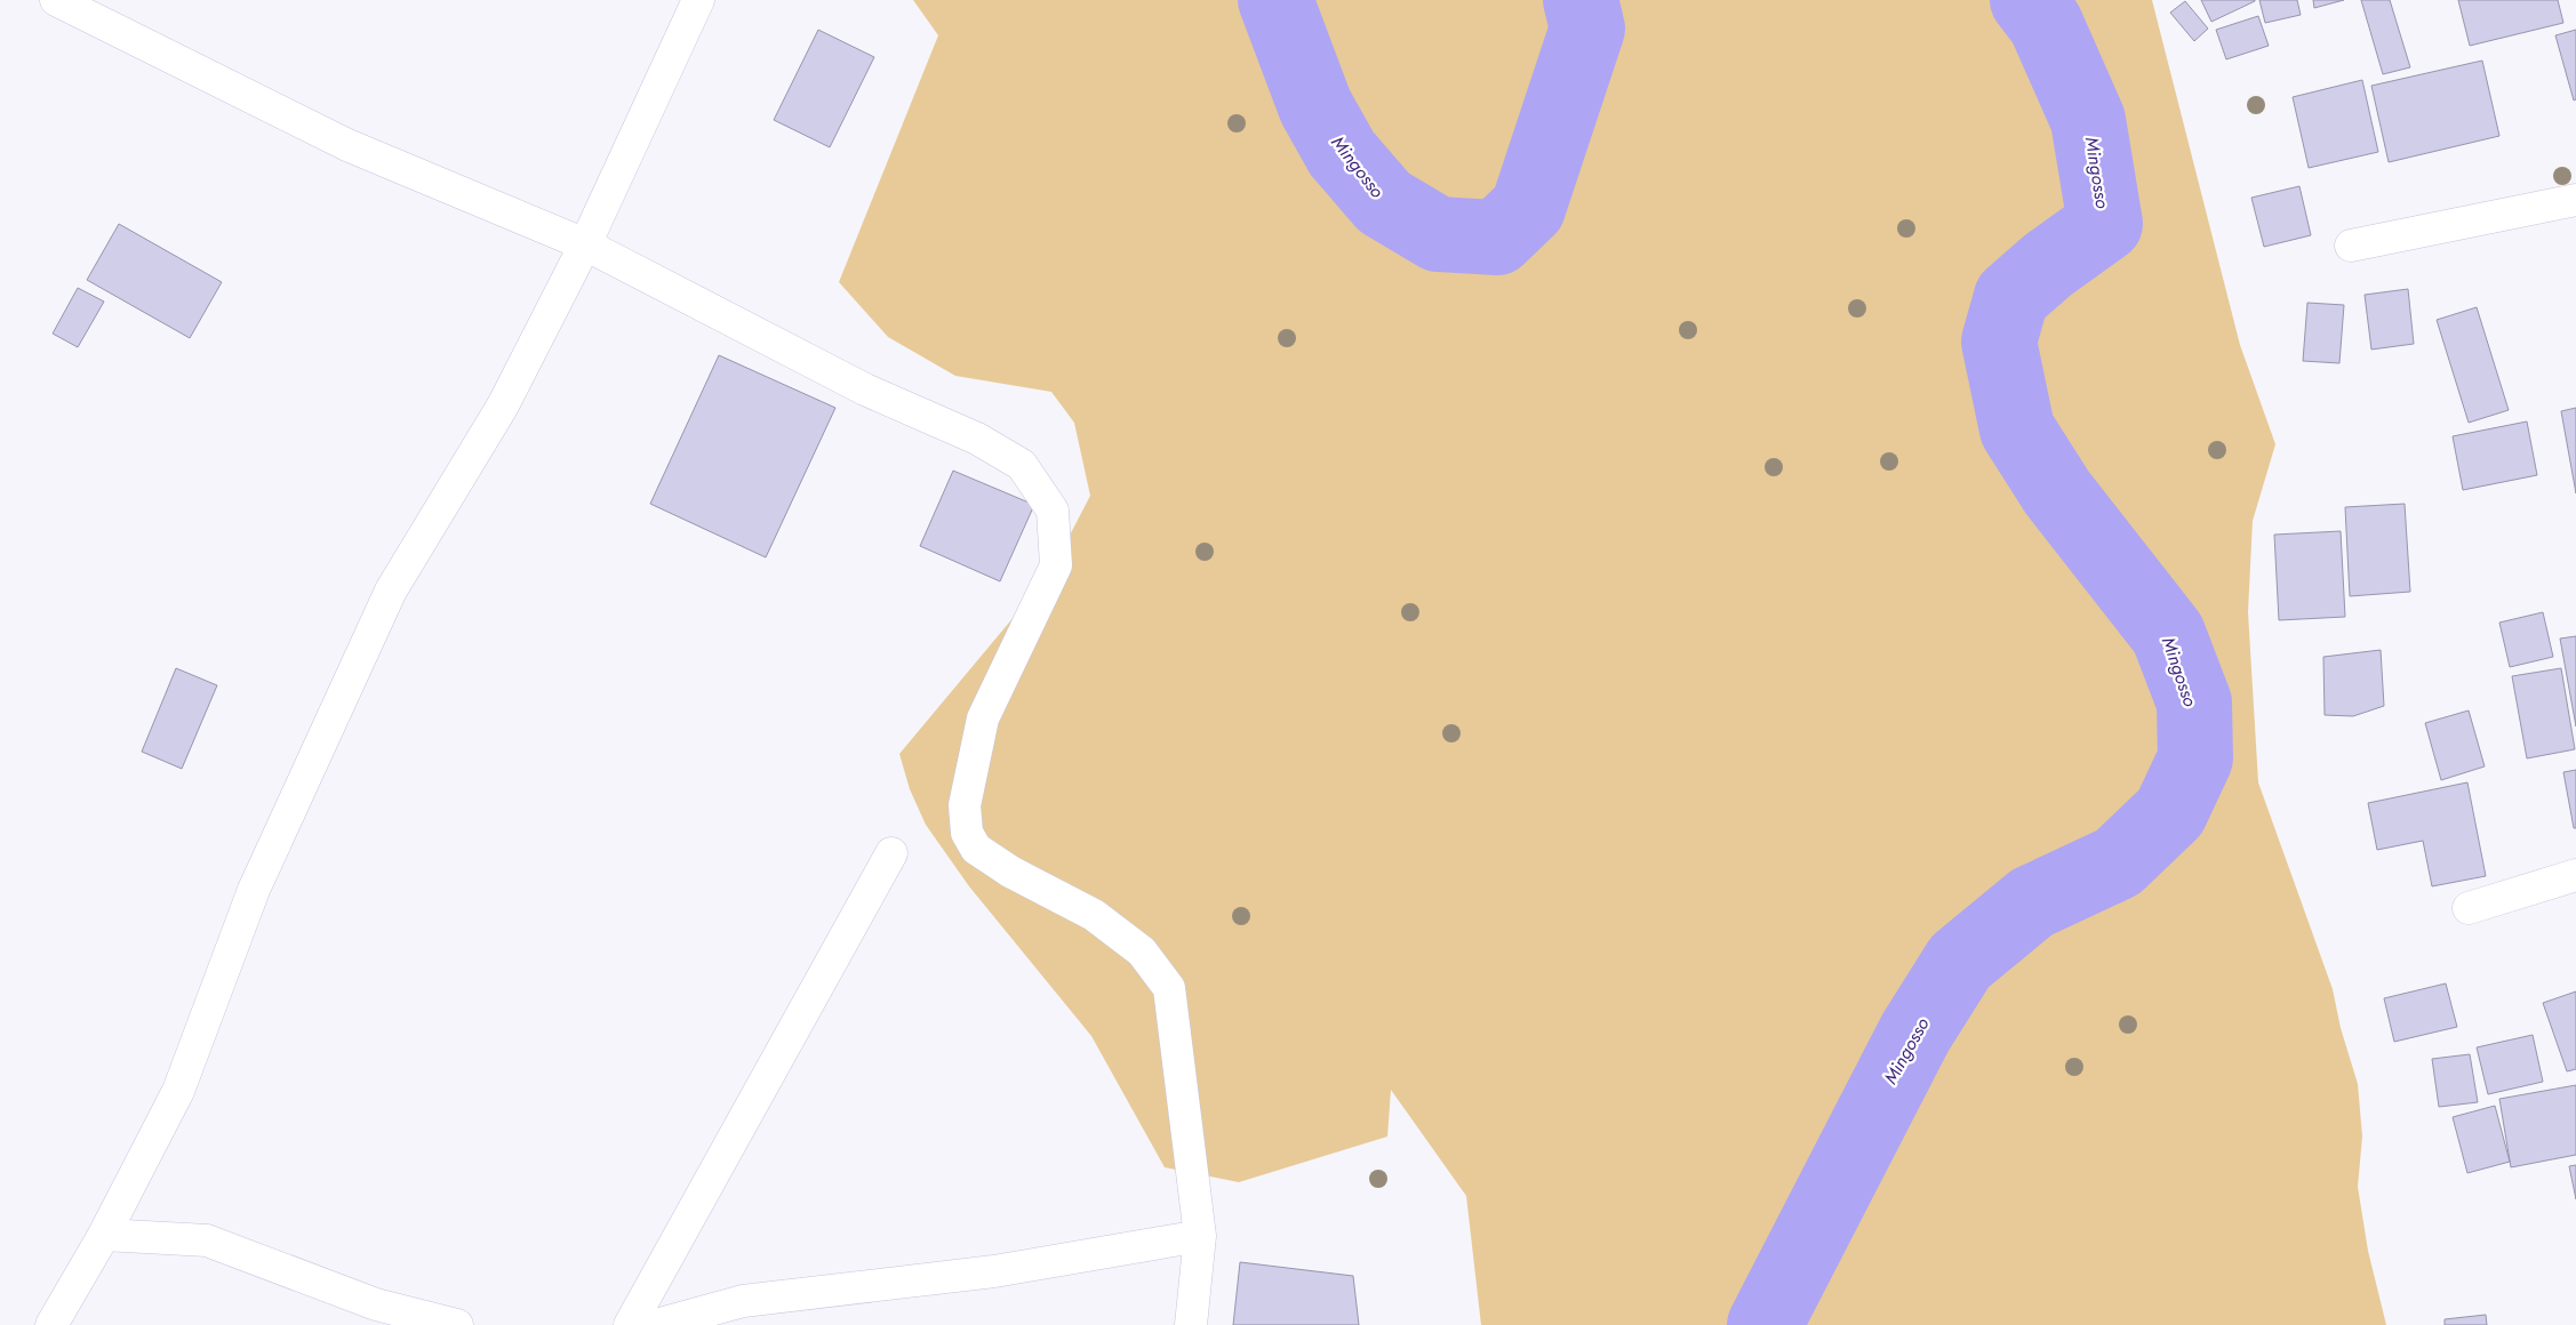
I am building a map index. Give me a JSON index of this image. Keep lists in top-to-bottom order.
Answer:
{
  "water": ["Mingosso"]
}
